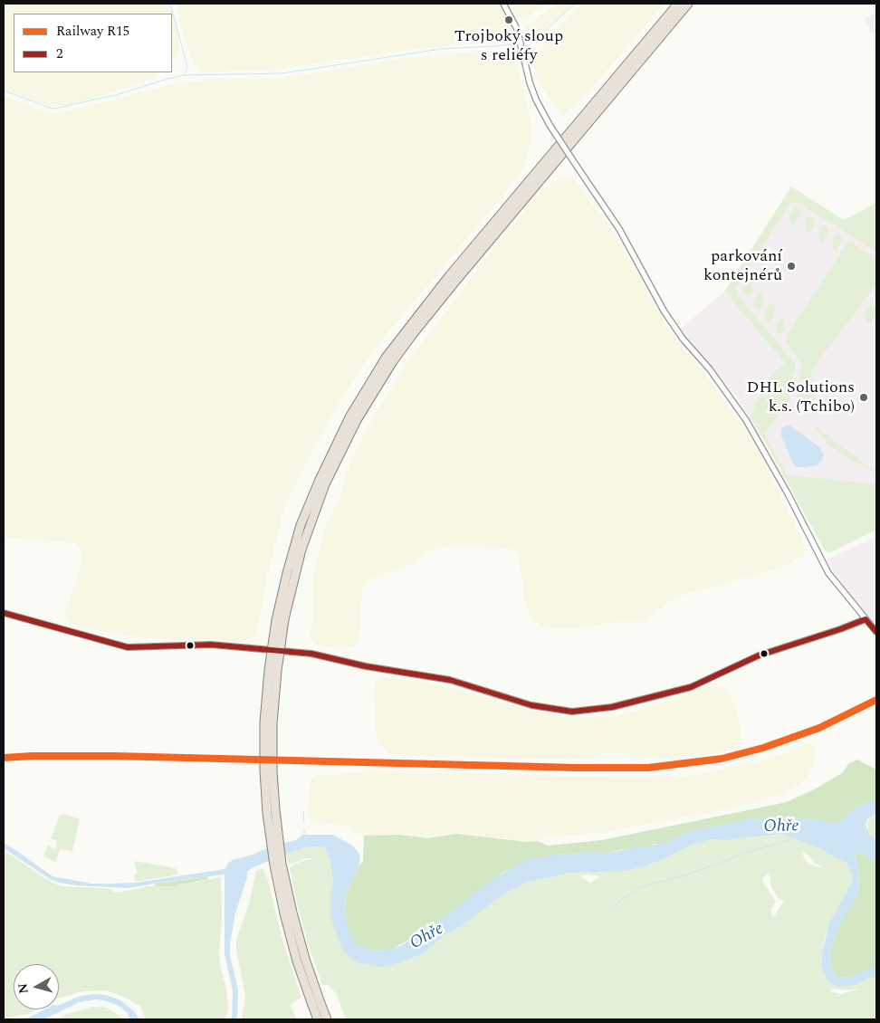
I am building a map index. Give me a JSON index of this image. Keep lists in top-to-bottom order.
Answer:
{
  "water": ["Ohře"],
  "places": ["Trojboký sloup s reliéfy", "parkování kontejnérů", "DHL Solutions k.s. (Tchibo)"],
  "lines": ["transit line 2", "rail line R15"],
  "legend": ["Railway R15", "2"],
  "north": "left"
}
